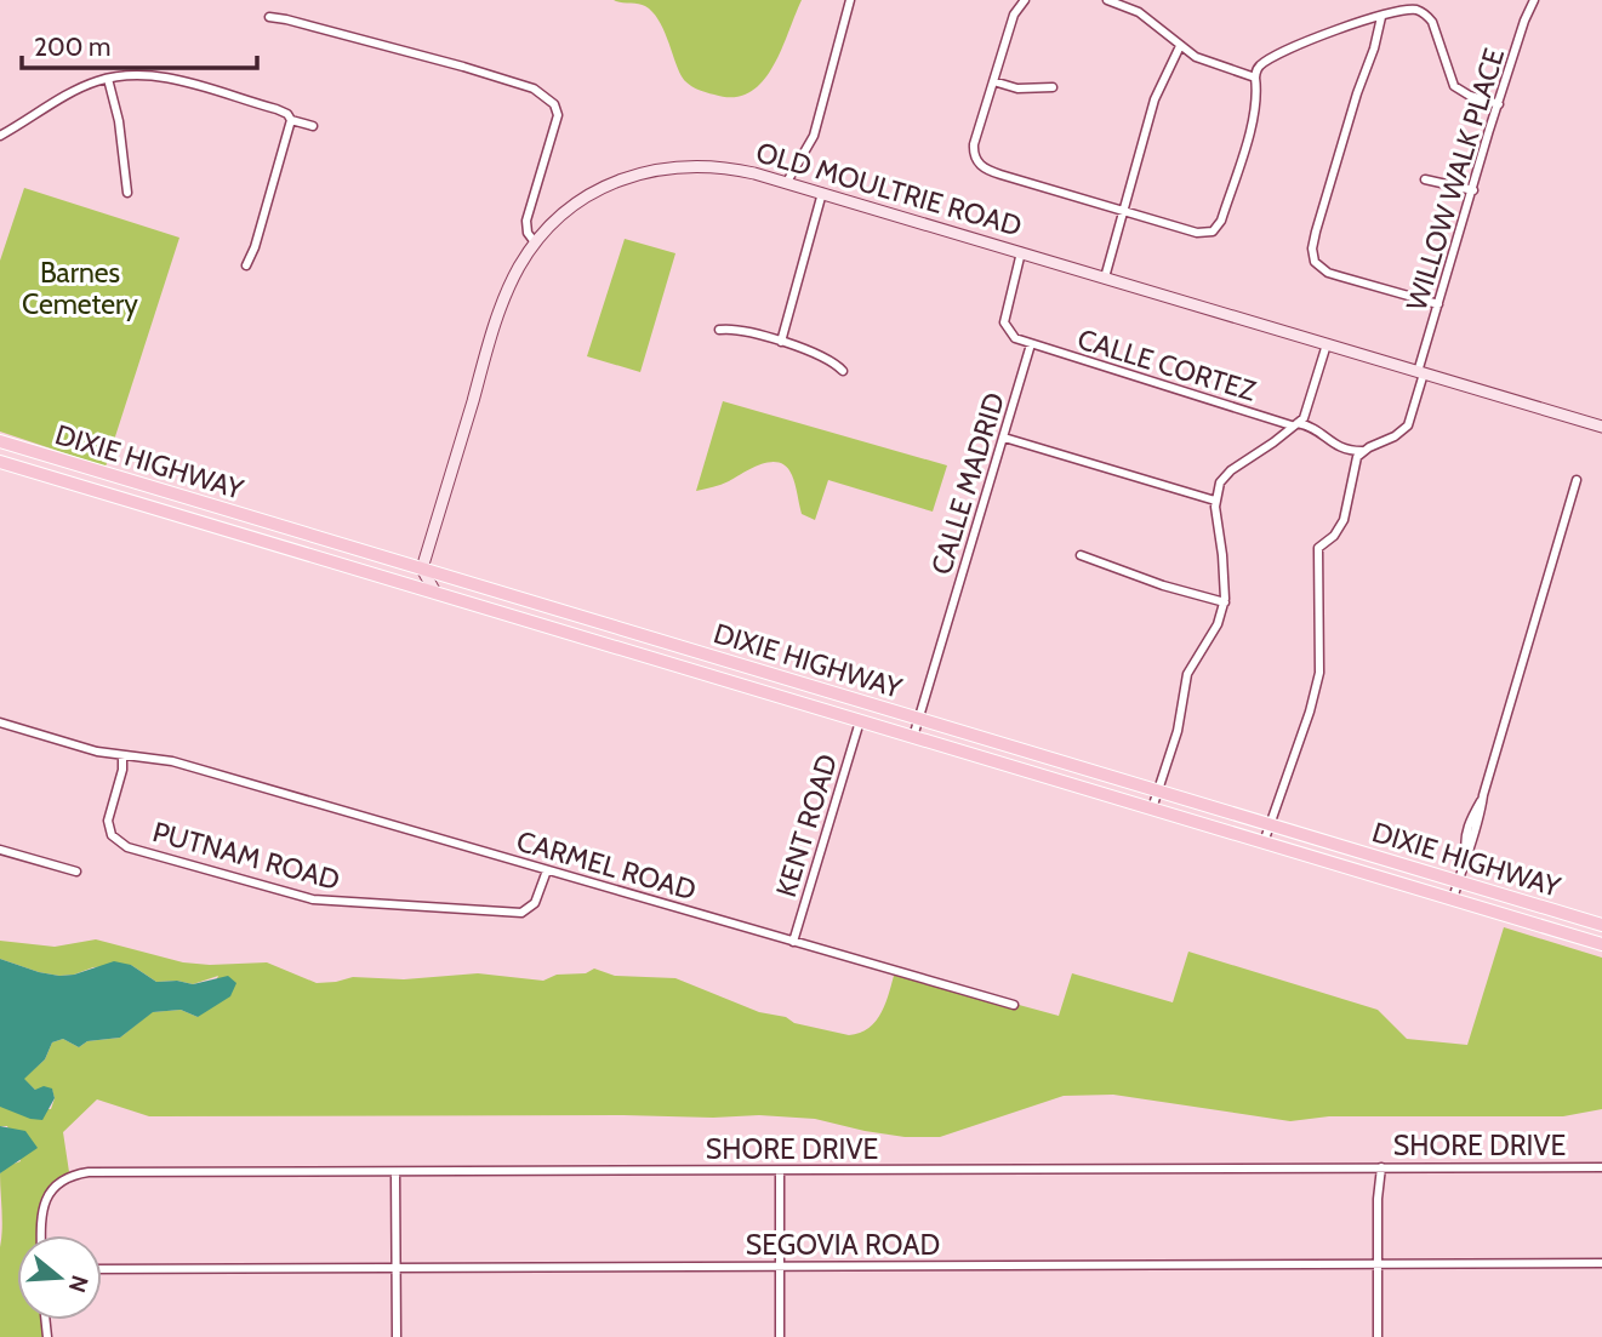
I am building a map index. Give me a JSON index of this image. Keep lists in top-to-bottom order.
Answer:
{
  "streets": {
    "main road": ["OLD MOULTRIE ROAD", "DIXIE HIGHWAY"],
    "street": [
      "WILLOW WALK PLACE",
      "CALLE CORTEZ",
      "CALLE MADRID",
      "KENT ROAD",
      "PUTNAM ROAD",
      "CARMEL ROAD",
      "SHORE DRIVE",
      "SEGOVIA ROAD"
    ]
  },
  "crossings": [
    ["WILLOW WALK PLACE", "OLD MOULTRIE ROAD"],
    ["WILLOW WALK PLACE", "CALLE CORTEZ"],
    ["OLD MOULTRIE ROAD", "DIXIE HIGHWAY"],
    ["CALLE CORTEZ", "CALLE MADRID"],
    ["DIXIE HIGHWAY", "CALLE MADRID"],
    ["KENT ROAD", "CARMEL ROAD"],
    ["PUTNAM ROAD", "CARMEL ROAD"]
  ],
  "parks": ["Barnes Cemetery"],
  "scale_bar": "200 m",
  "north": "right"
}
